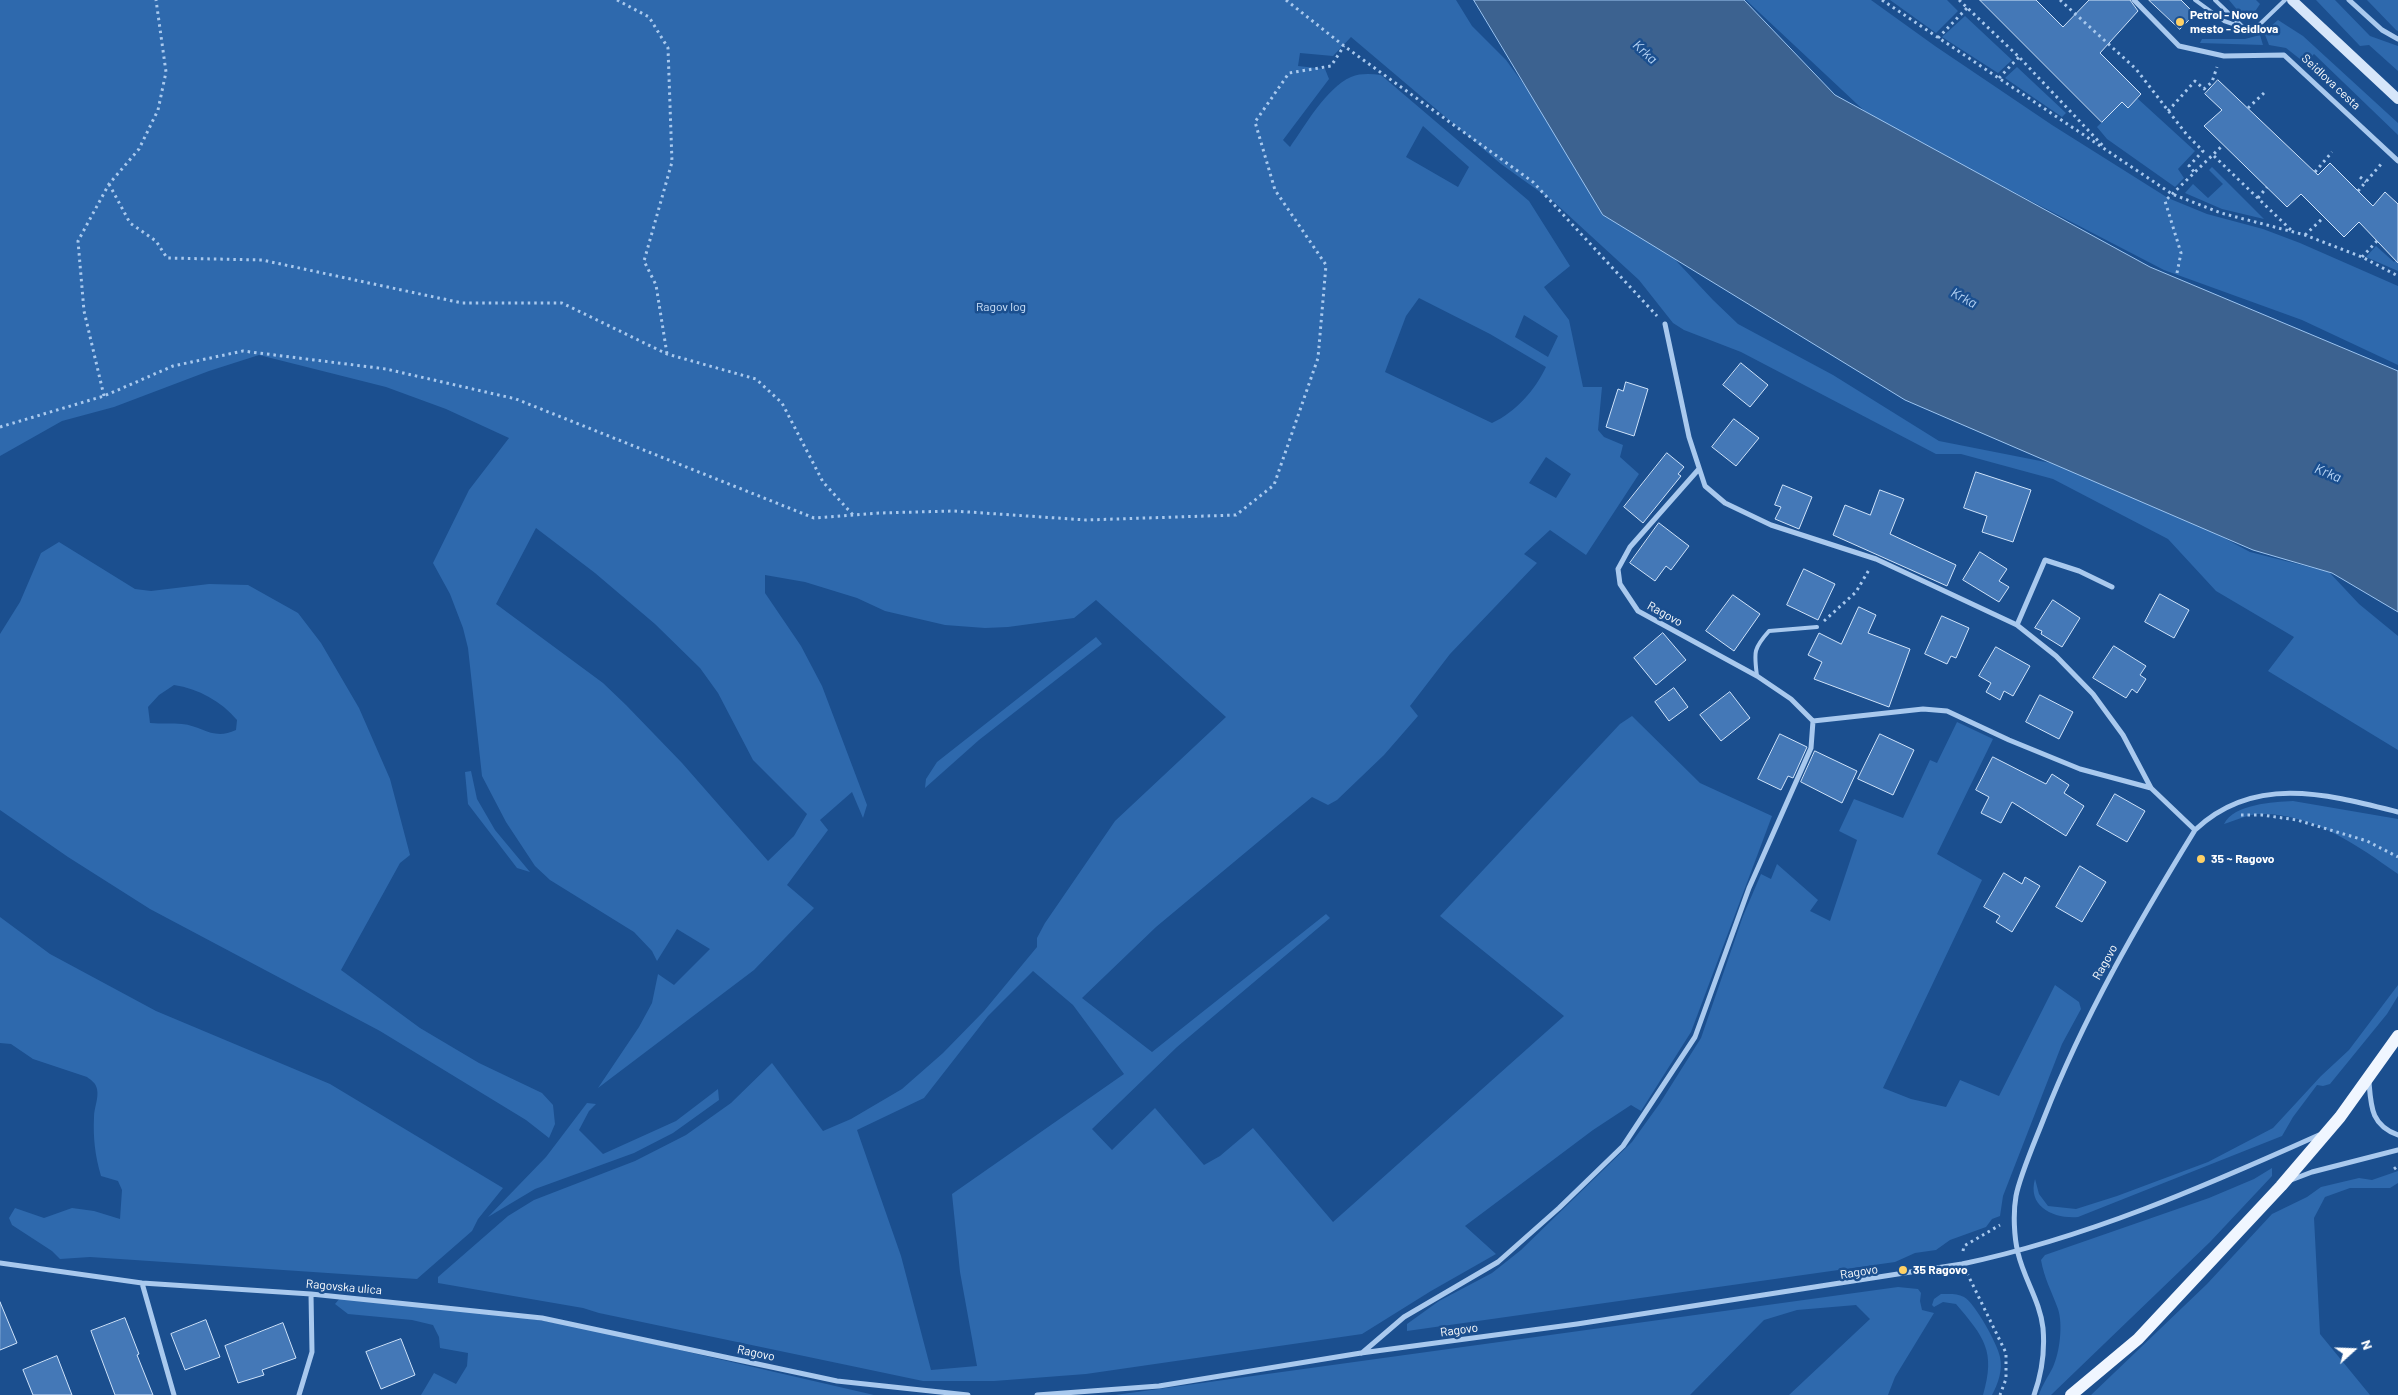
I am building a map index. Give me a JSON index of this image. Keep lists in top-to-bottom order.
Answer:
{
  "streets": {
    "street": ["Seidlova cesta", "Ragovo", "Ragovska ulica"]
  },
  "crossings": [
    ["Ragovo", "Ragovska ulica"]
  ],
  "water": ["Krka"],
  "parks": ["Ragov log"],
  "places": ["Petrol - Novo mesto - Seidlova", "35 ~ Ragovo", "35 Ragovo"],
  "north": "right"
}
